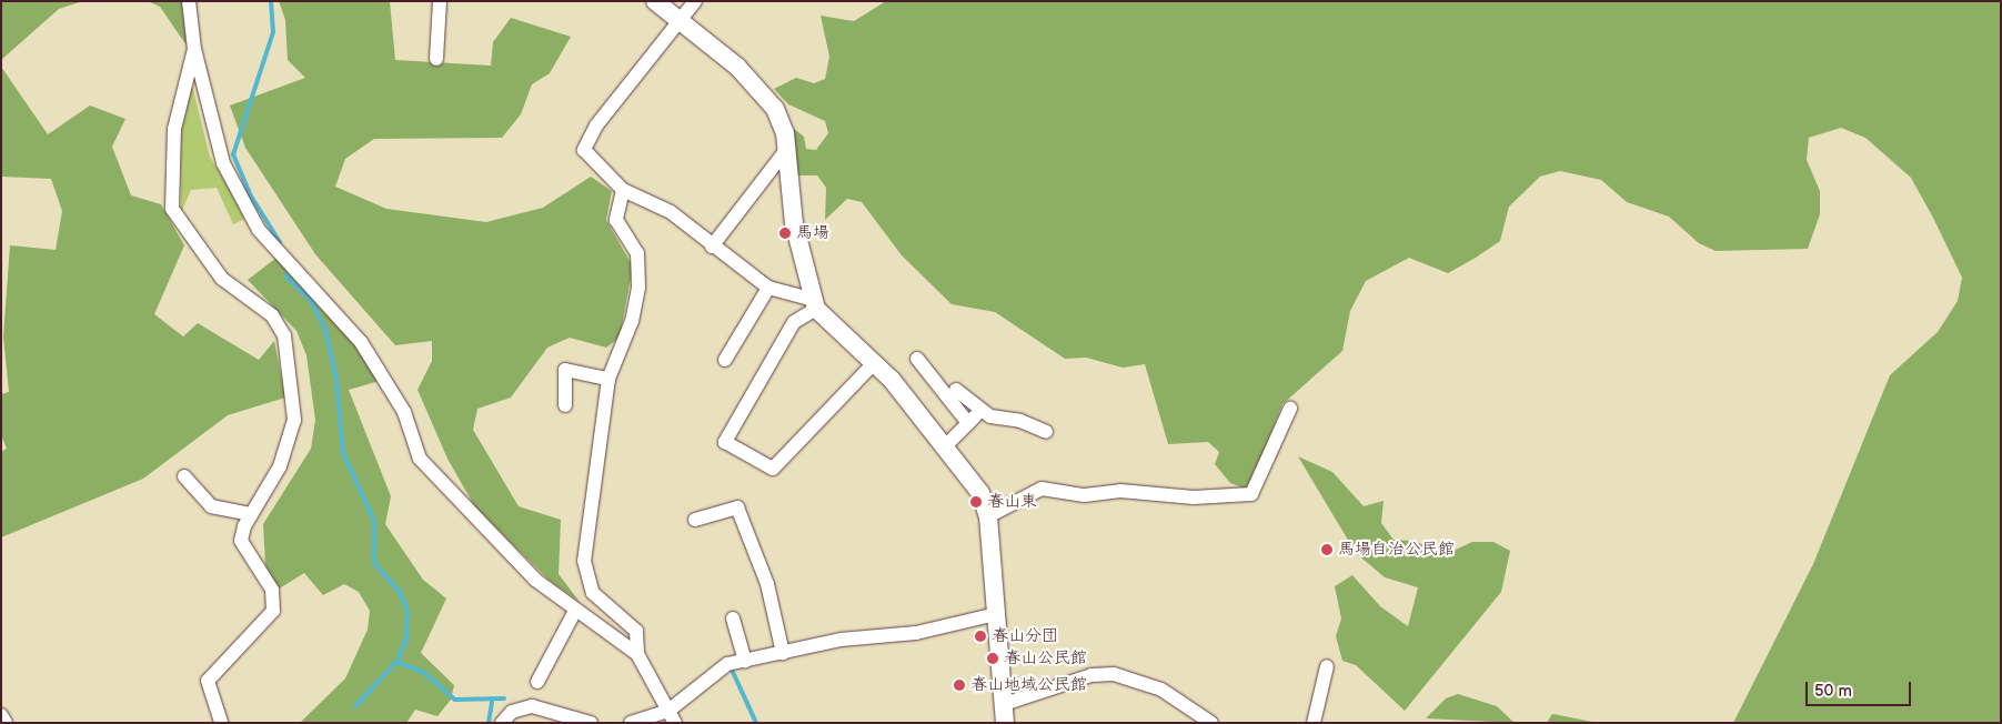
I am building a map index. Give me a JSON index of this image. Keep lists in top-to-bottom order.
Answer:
{
  "places": [
    "馬場",
    "春山東",
    "馬場自治公民館",
    "春山分団",
    "春山公民館",
    "春山地域公民館"
  ],
  "scale_bar": "50 m"
}
